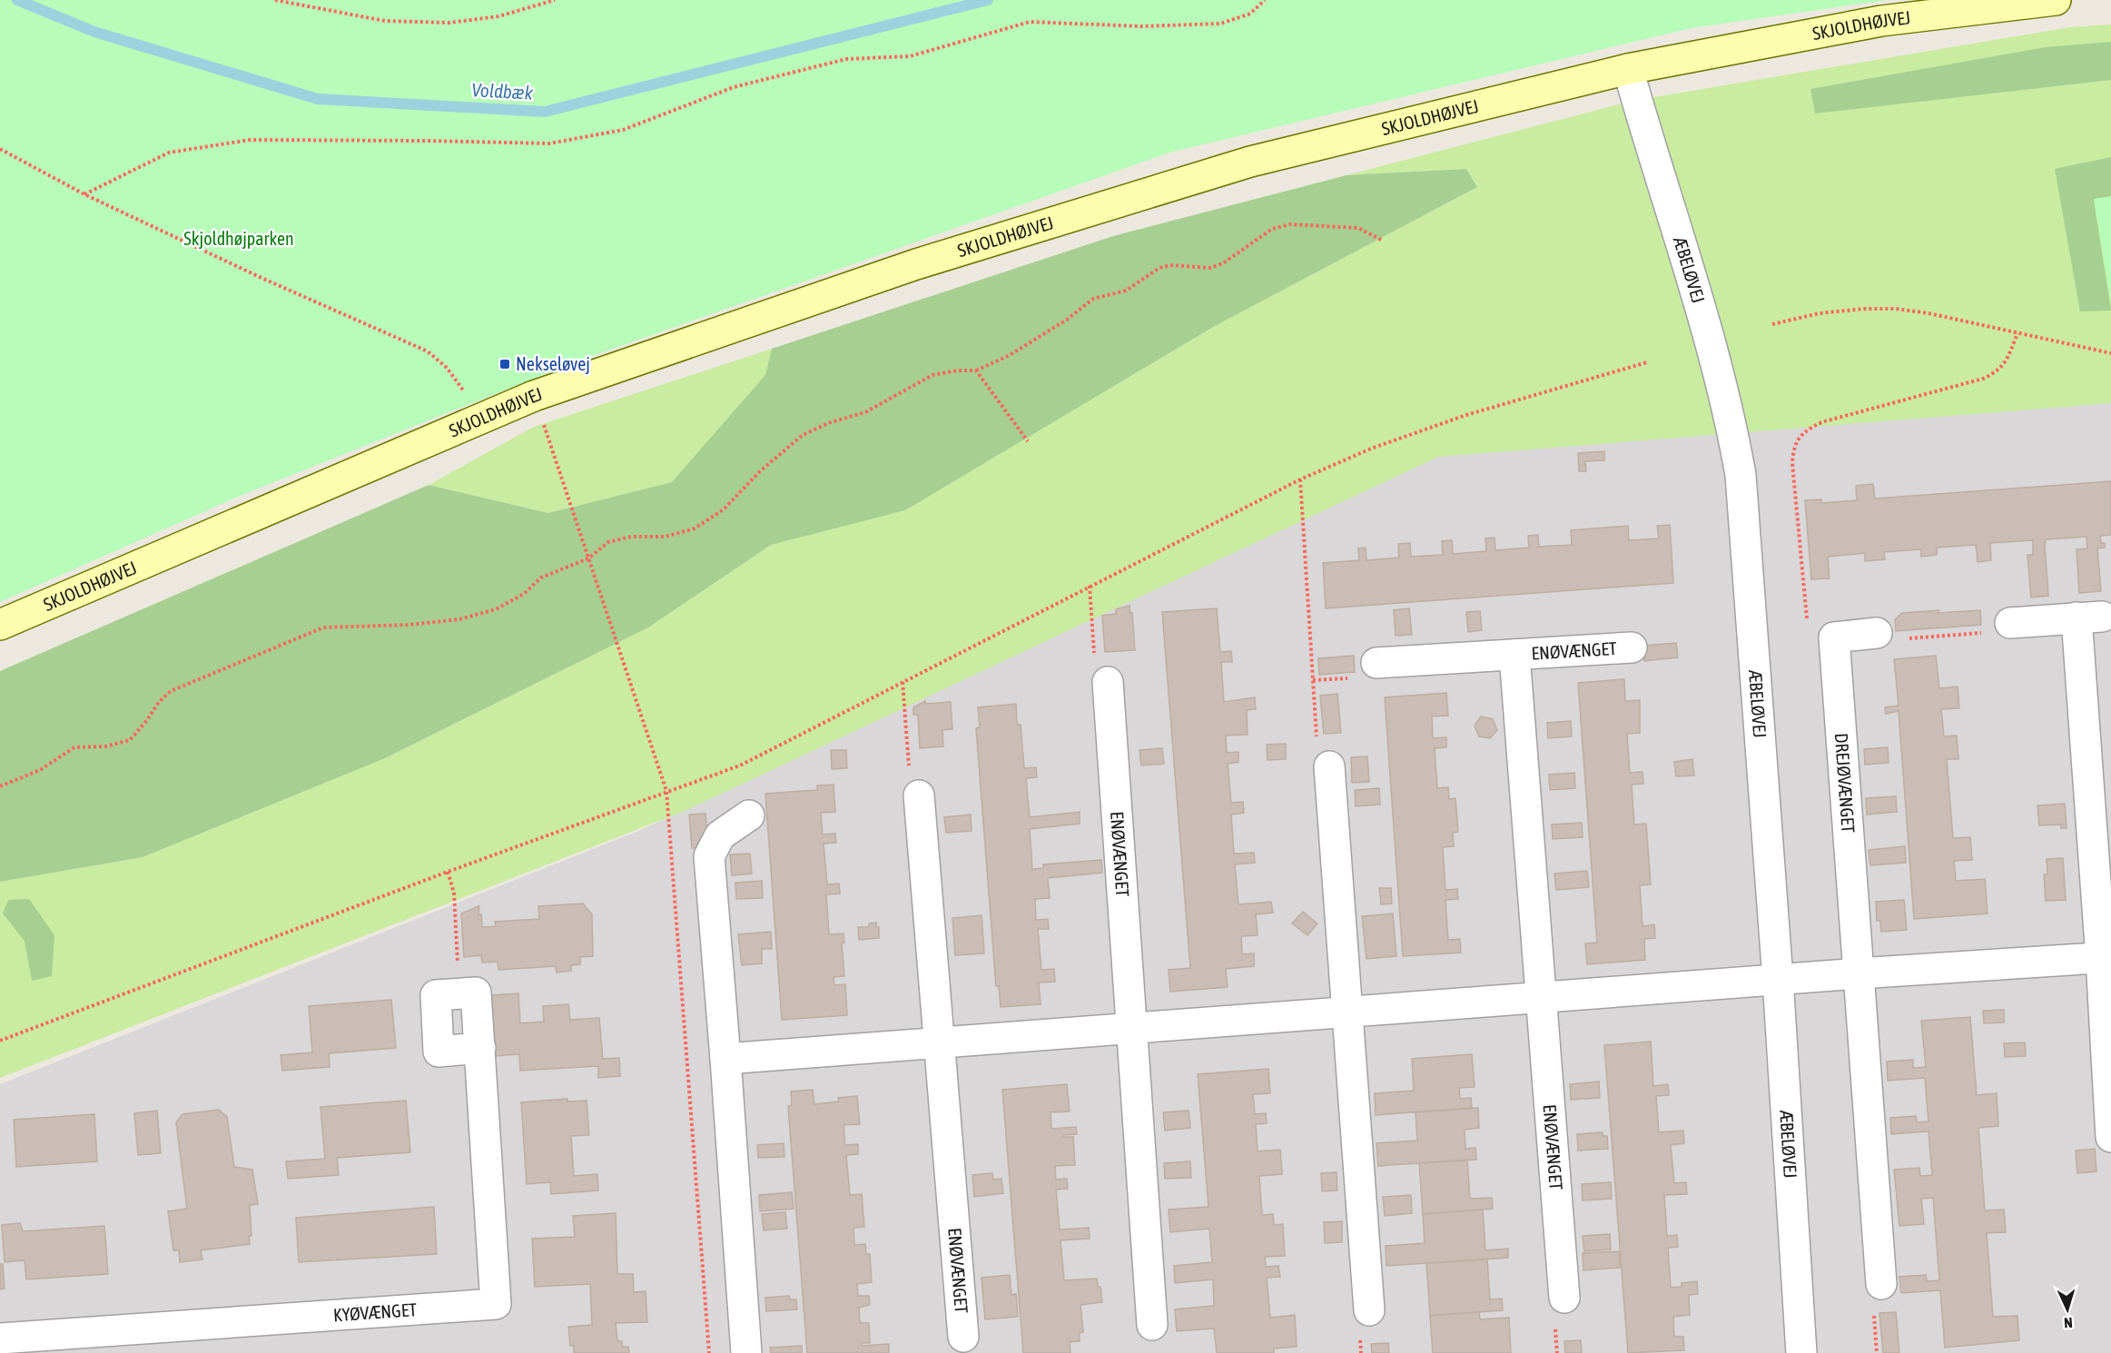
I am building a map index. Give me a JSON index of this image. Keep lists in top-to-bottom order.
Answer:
{
  "streets": {
    "street": [
      "SKJOLDHØJVEJ",
      "ÆBELØVEJ",
      "ENØVÆNGET",
      "DREJØVÆNGET",
      "KYØVÆNGET"
    ]
  },
  "crossings": [
    ["SKJOLDHØJVEJ", "ÆBELØVEJ"]
  ],
  "water": ["Voldbæk"],
  "parks": ["Skjoldhøjparken"],
  "places": {
    "transit": ["Nekseløvej"]
  },
  "north": "bottom"
}
